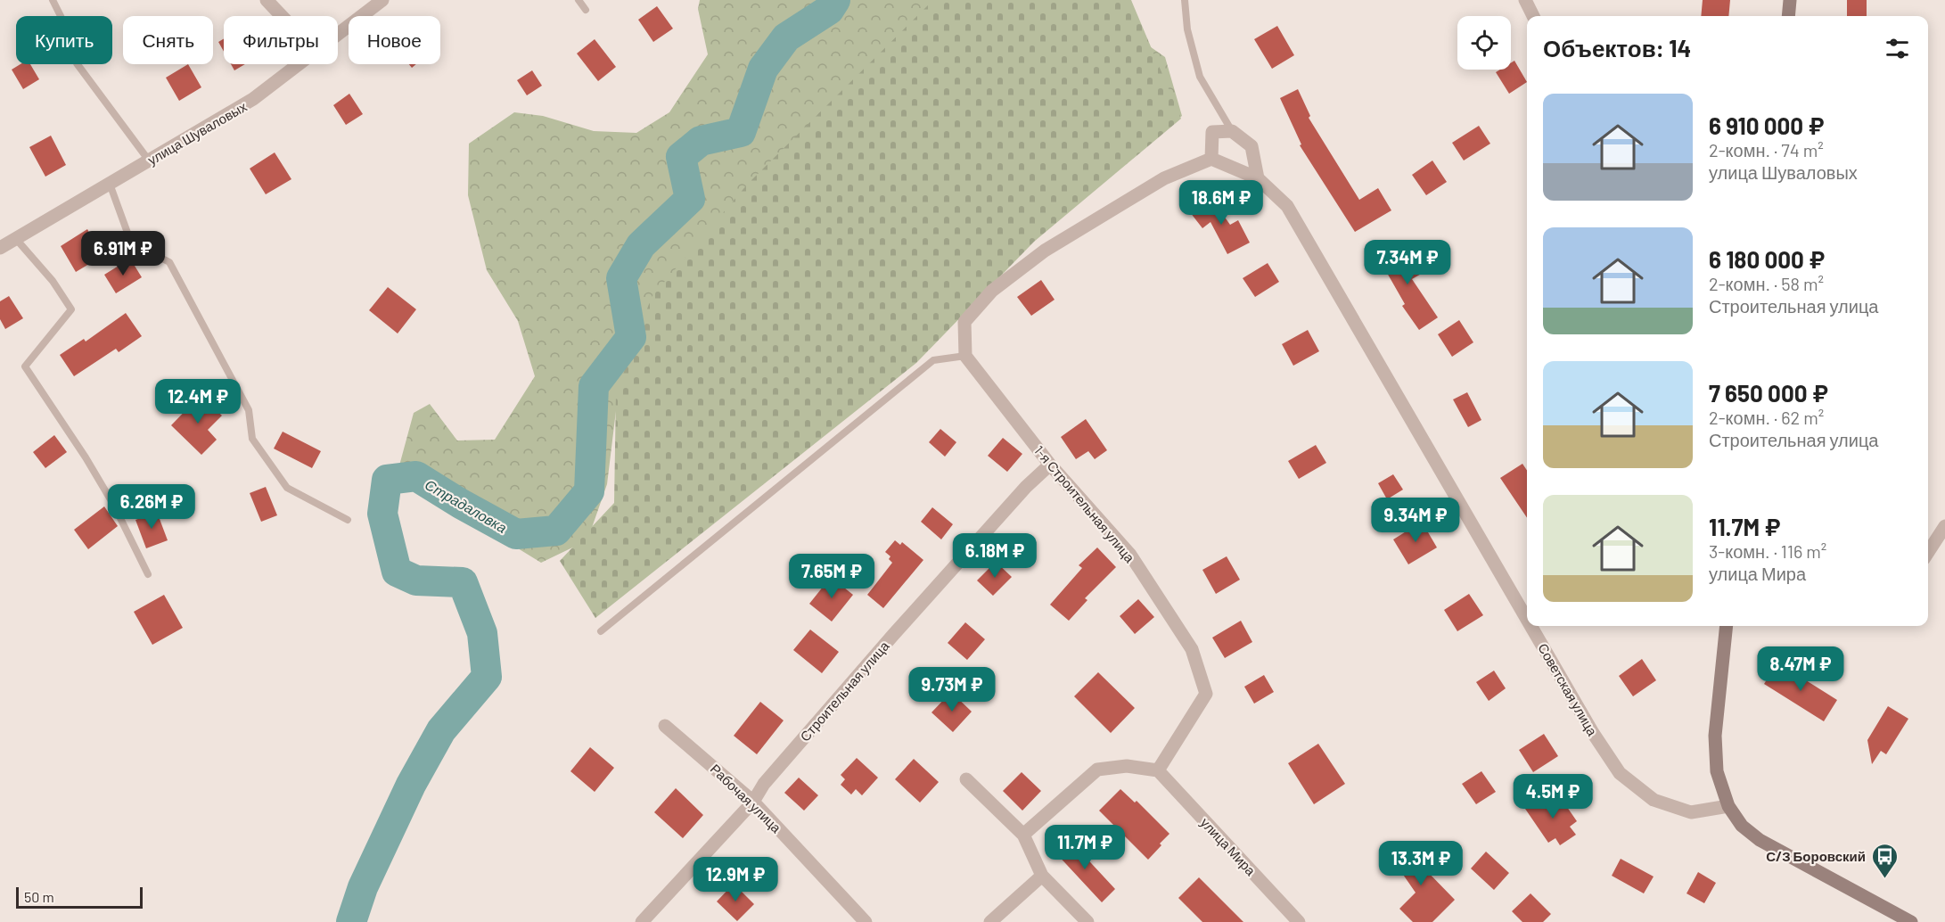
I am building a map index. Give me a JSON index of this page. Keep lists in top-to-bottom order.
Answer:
{
  "streets": {
    "street": [
      "улица Шуваловых",
      "1-я Строительная улица",
      "Советская улица",
      "Строительная улица",
      "Рабочая улица",
      "улица Мира"
    ]
  },
  "crossings": [
    ["1-я Строительная улица", "Строительная улица"],
    ["1-я Строительная улица", "улица Мира"],
    ["Строительная улица", "Рабочая улица"]
  ],
  "water": ["Страдаловка"],
  "places": {
    "bus stop": ["С/З Боровский"]
  },
  "scale_bar": "50 m",
  "page": {
    "chip": [
      "Купить",
      "Снять",
      "Фильтры",
      "Новое"
    ],
    "heading": "Объектов: 14",
    "list": [
      {
        "name": "6 910 000 ₽",
        "note": "2-комн. · 74 m² · улица Шуваловых"
      },
      {
        "name": "6 180 000 ₽",
        "note": "2-комн. · 58 m² · Строительная улица"
      },
      {
        "name": "7 650 000 ₽",
        "note": "2-комн. · 62 m² · Строительная улица"
      },
      {
        "name": "11.7M ₽",
        "note": "3-комн. · 116 m² · улица Мира"
      }
    ],
    "price": [
      "18.6M ₽",
      "6.91M ₽",
      "7.34M ₽",
      "12.4M ₽",
      "6.26M ₽",
      "9.34M ₽",
      "6.18M ₽",
      "7.65M ₽",
      "8.47M ₽",
      "9.73M ₽",
      "4.5M ₽",
      "11.7M ₽",
      "13.3M ₽",
      "12.9M ₽"
    ],
    "scale": "50 m"
  }
}
